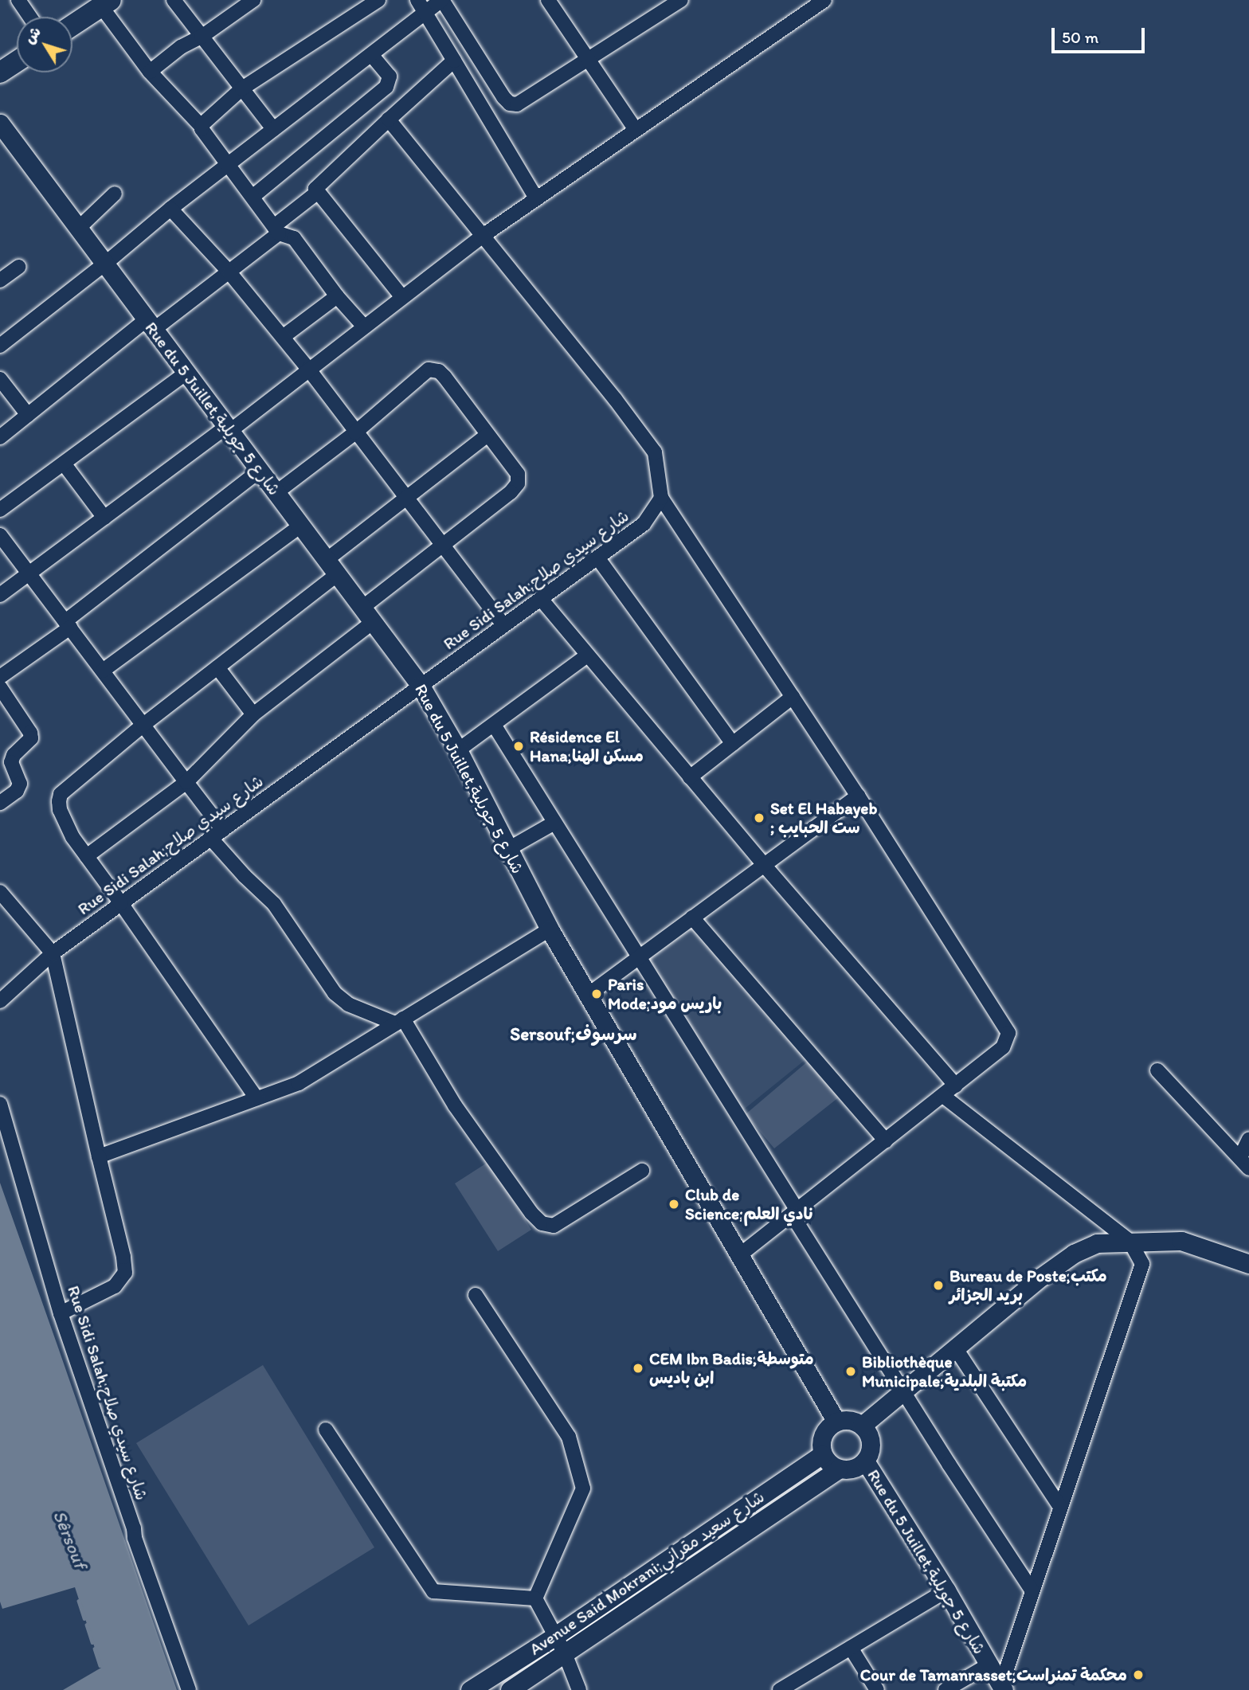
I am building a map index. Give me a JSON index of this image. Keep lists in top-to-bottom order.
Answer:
{
  "streets": {
    "street": ["Rue du 5 Juillet,شارع 5 جويلية", "Rue Sidi Salah;شارع سيدي صلاح", "Avenue Said Mokrani;شارع سعيد مقراني"]
  },
  "crossings": [
    ["Rue du 5 Juillet,شارع 5 جويلية", "Rue Sidi Salah;شارع سيدي صلاح"],
    ["Rue du 5 Juillet,شارع 5 جويلية", "Avenue Said Mokrani;شارع سعيد مقراني"]
  ],
  "districts": ["Sersouf;سرسوف"],
  "water": ["Sêrsouf"],
  "places": [
    "Résidence El Hana;مسكن الهنا",
    "Set El Habayeb ; ست الحبايب",
    "Paris Mode;باريس مود",
    "Club de Science;نادي العلم",
    "Bureau de Poste;مكتب بريد الجزائر",
    "CEM Ibn Badis;متوسطة ابن باديس",
    "Bibliothèque Municipale;مكتبة البلدية",
    "Cour de Tamanrasset;محكمة تمنراست"
  ],
  "scale_bar": "50 m",
  "north": "top left"
}
